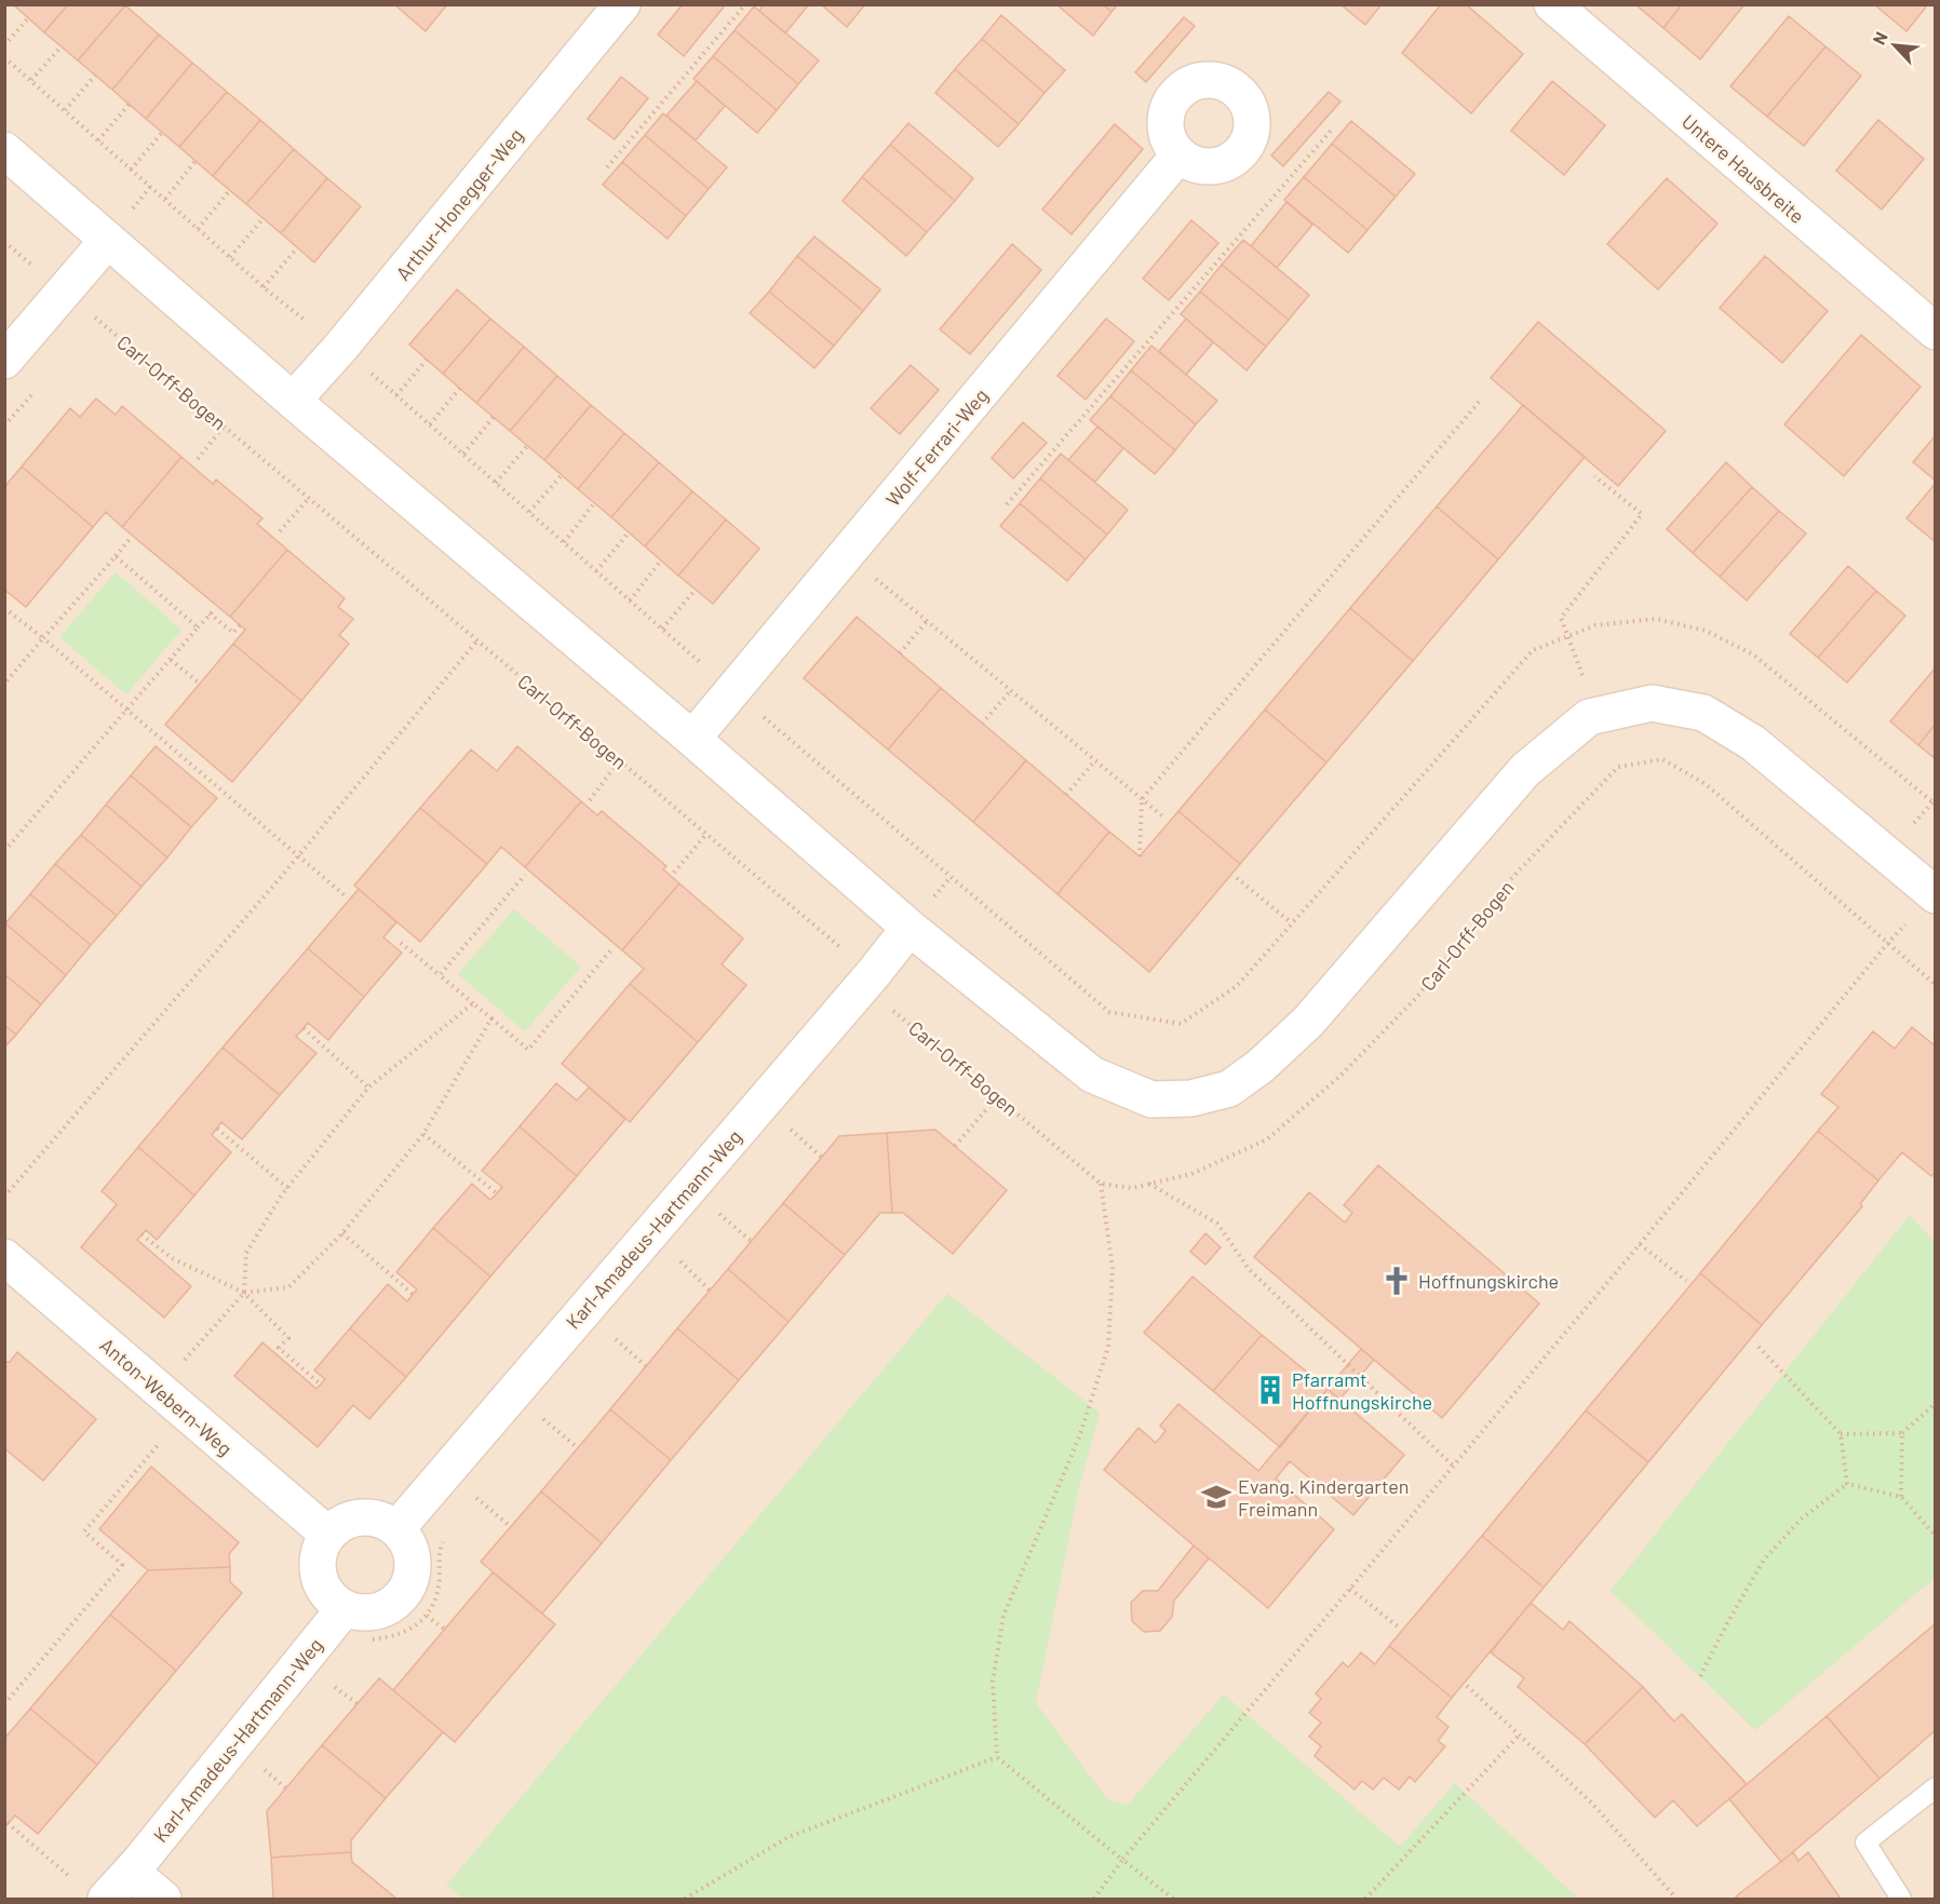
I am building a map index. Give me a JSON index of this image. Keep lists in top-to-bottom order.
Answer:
{
  "streets": {
    "street": [
      "Untere Hausbreite",
      "Arthur-Honegger-Weg",
      "Wolf-Ferrari-Weg",
      "Karl-Amadeus-Hartmann-Weg",
      "Anton-Webern-Weg"
    ],
    "path": ["Carl-Orff-Bogen"]
  },
  "crossings": [
    ["Carl-Orff-Bogen", "Karl-Amadeus-Hartmann-Weg"],
    ["Karl-Amadeus-Hartmann-Weg", "Anton-Webern-Weg"]
  ],
  "places": {
    "church": ["Hoffnungskirche"],
    "building": ["Pfarramt Hoffnungskirche"],
    "school or university": ["Evang. Kindergarten Freimann"]
  },
  "north": "top left"
}
